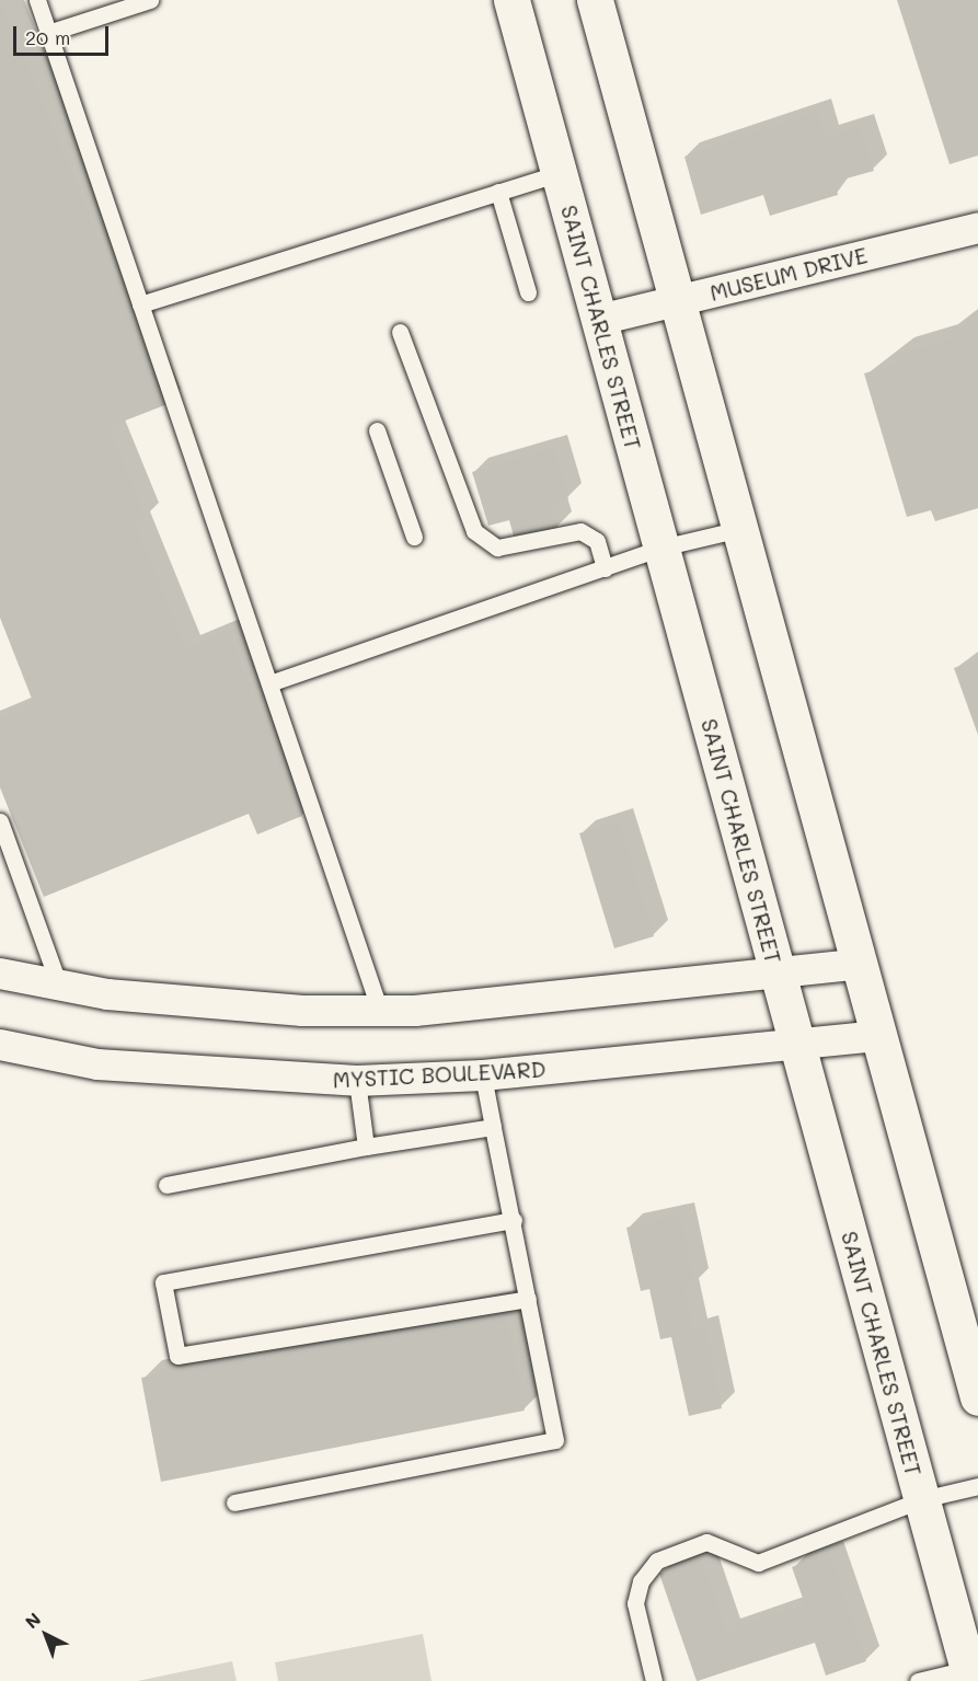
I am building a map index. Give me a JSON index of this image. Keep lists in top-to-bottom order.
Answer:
{
  "streets": {
    "street": ["MUSEUM DRIVE", "SAINT CHARLES STREET", "MYSTIC BOULEVARD"]
  },
  "crossings": [
    ["MUSEUM DRIVE", "SAINT CHARLES STREET"],
    ["SAINT CHARLES STREET", "MYSTIC BOULEVARD"]
  ],
  "scale_bar": "20 m",
  "north": "top left"
}
